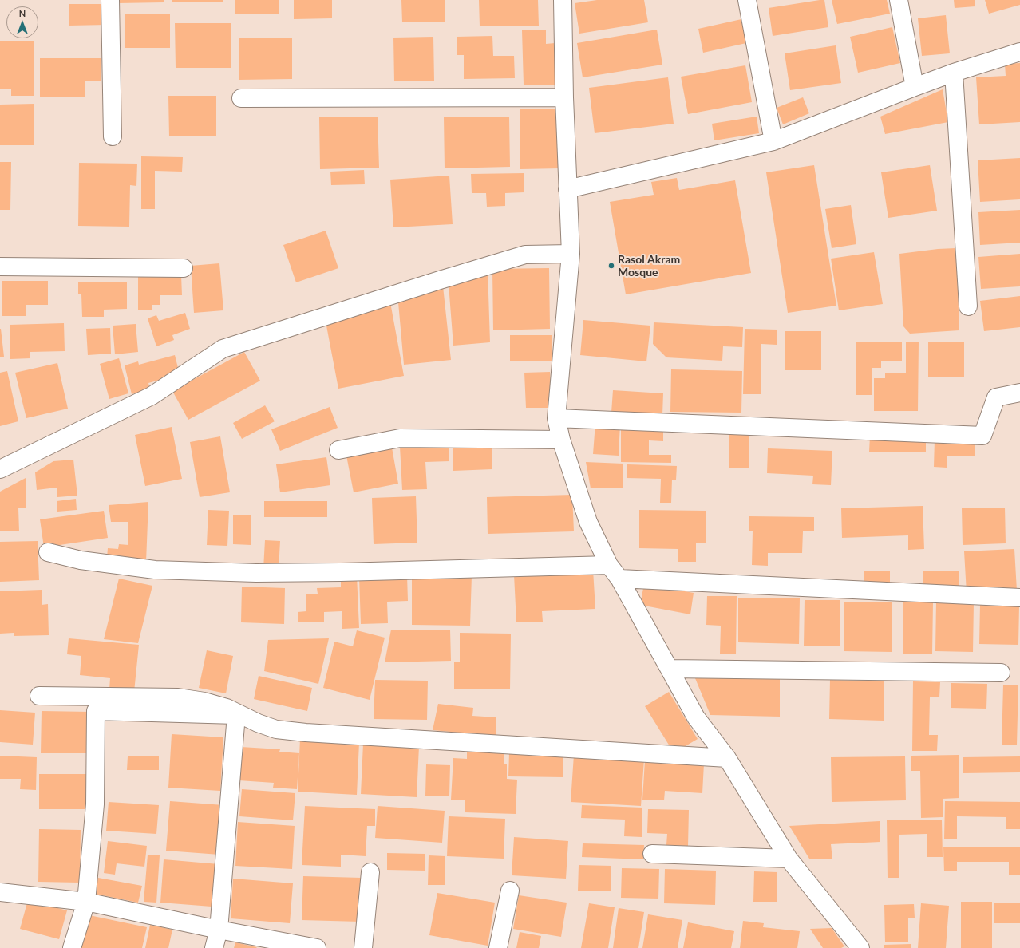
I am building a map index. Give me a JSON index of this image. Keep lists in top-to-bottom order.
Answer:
{
  "places": ["Rasol Akram Mosque"],
  "north": "top"
}
